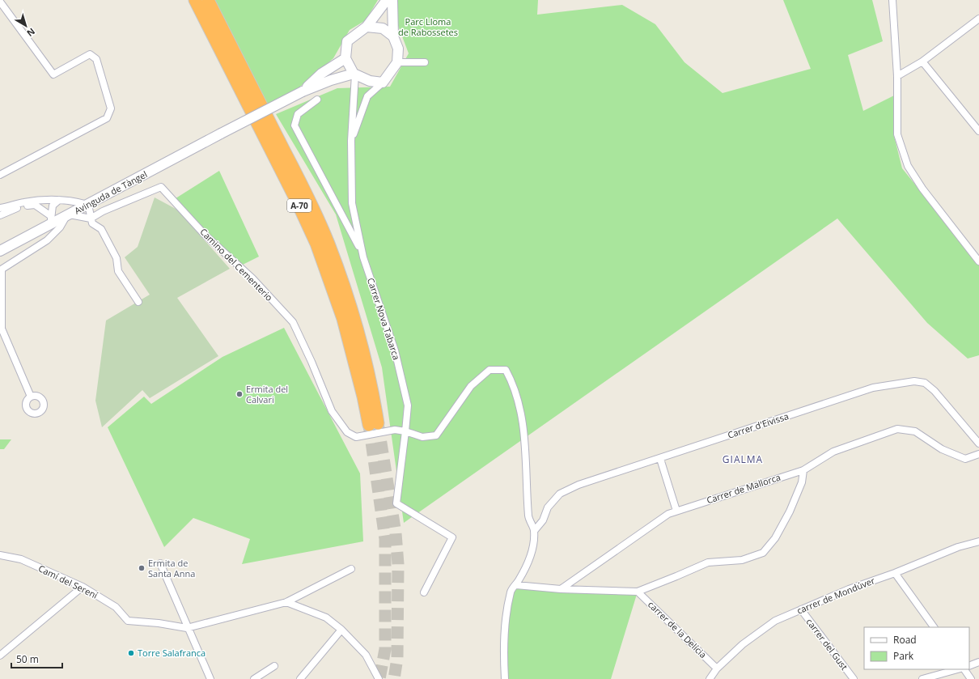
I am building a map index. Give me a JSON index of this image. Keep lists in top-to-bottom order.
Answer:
{
  "streets": {
    "highway": ["A-70"],
    "main road": ["Avinguda de Tàngel"],
    "street": [
      "Camino del Cementerio",
      "Carrer Nova Tabarca",
      "Carrer d'Eivissa",
      "Carrer de Mallorca",
      "Camí del Serení",
      "carrer de Mondúver",
      "carrer de la Delícia",
      "carrer del Gust"
    ]
  },
  "crossings": [
    ["Camino del Cementerio", "Carrer Nova Tabarca"],
    ["carrer de Mondúver", "carrer de la Delícia"],
    ["carrer de Mondúver", "carrer del Gust"]
  ],
  "districts": ["GIALMA"],
  "parks": ["Parc Lloma de Rabossetes"],
  "places": ["Ermita del Calvari", "Ermita de Santa Anna", "Torre Salafranca"],
  "legend": ["Road", "Park"],
  "scale_bar": "50 m",
  "north": "bottom right"
}
